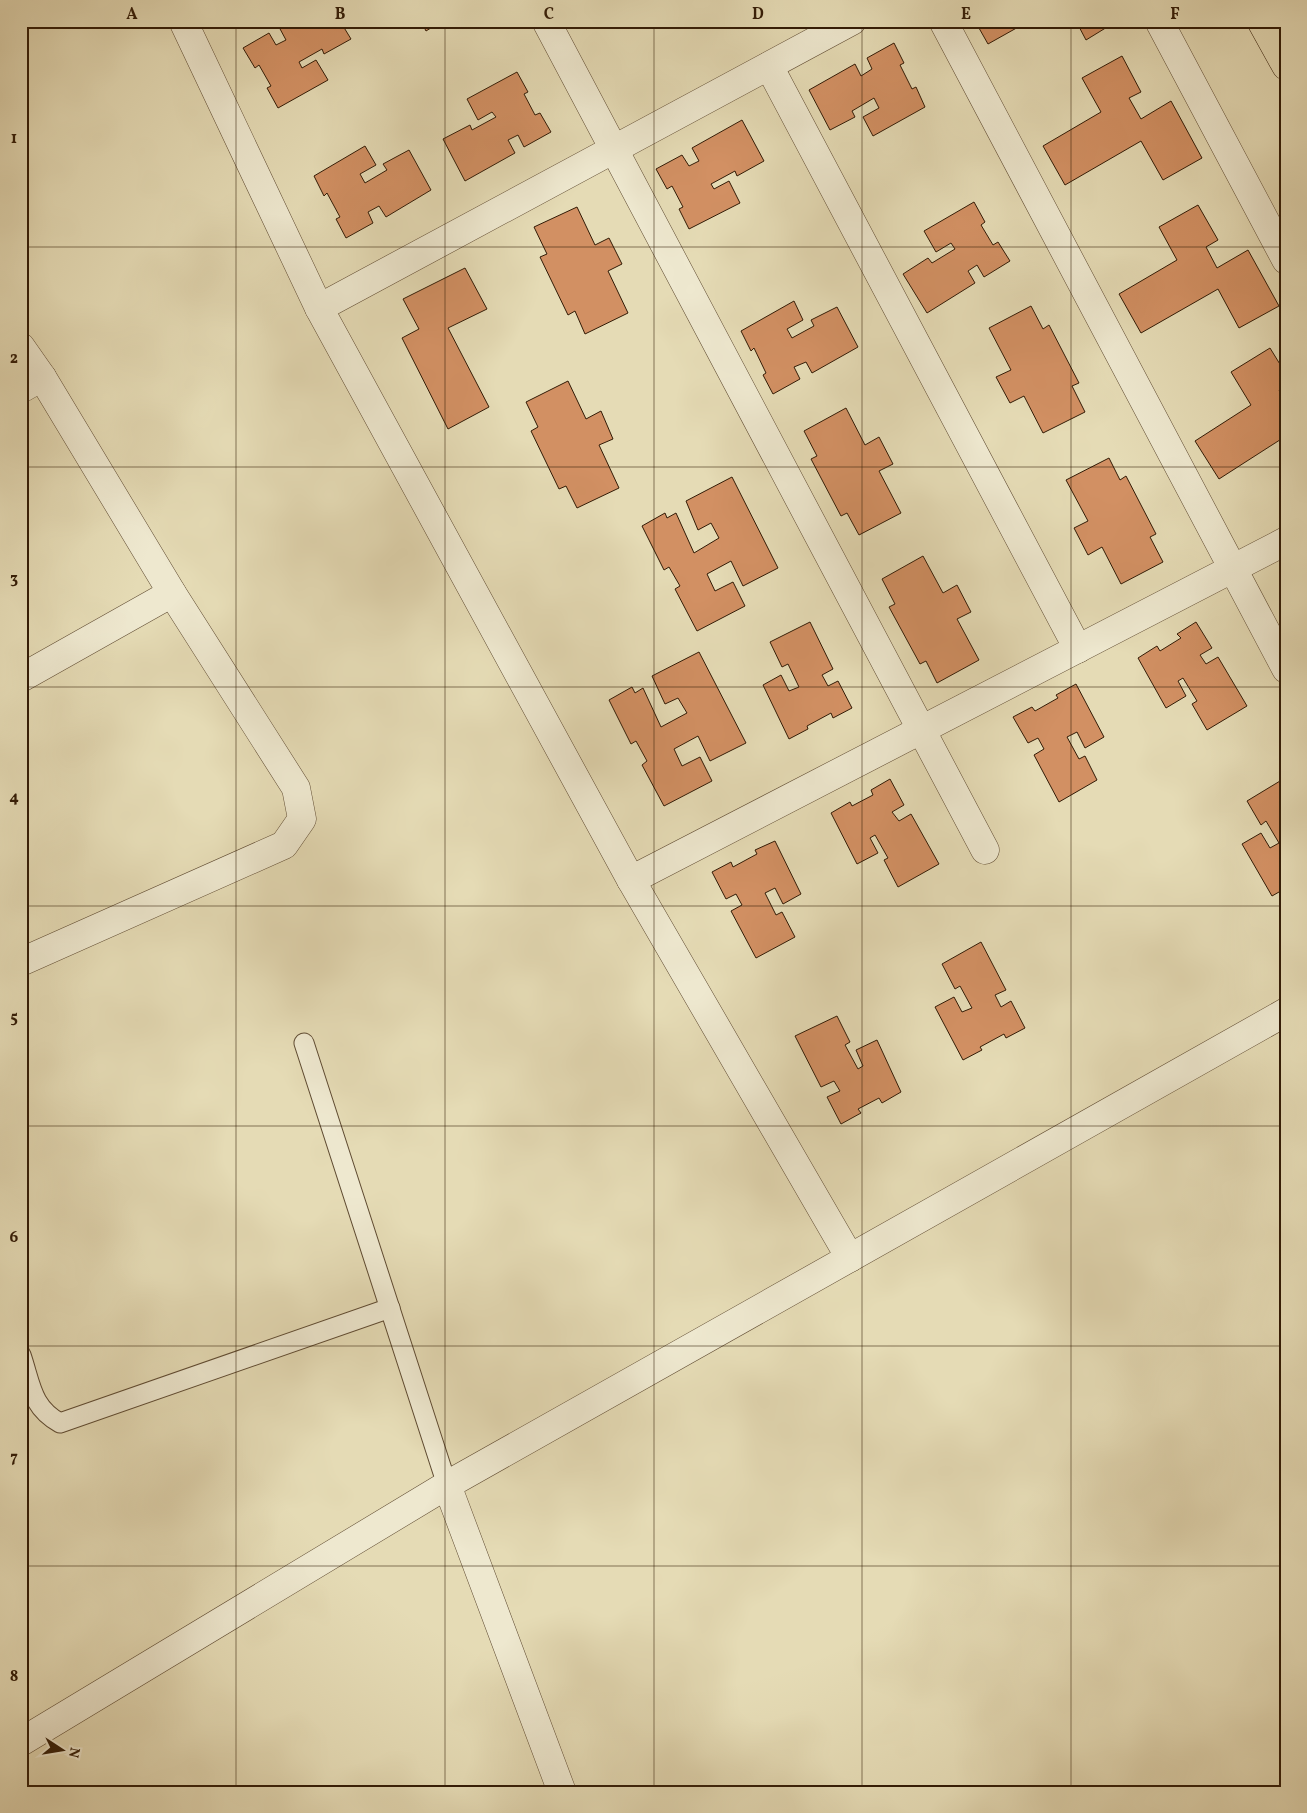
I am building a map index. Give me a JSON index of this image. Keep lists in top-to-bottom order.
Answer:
{
  "north": "right",
  "grid": {
    "columns": [
      "A",
      "B",
      "C",
      "D",
      "E",
      "F"
    ],
    "rows": [
      "1",
      "2",
      "3",
      "4",
      "5",
      "6",
      "7",
      "8"
    ]
  }
}
